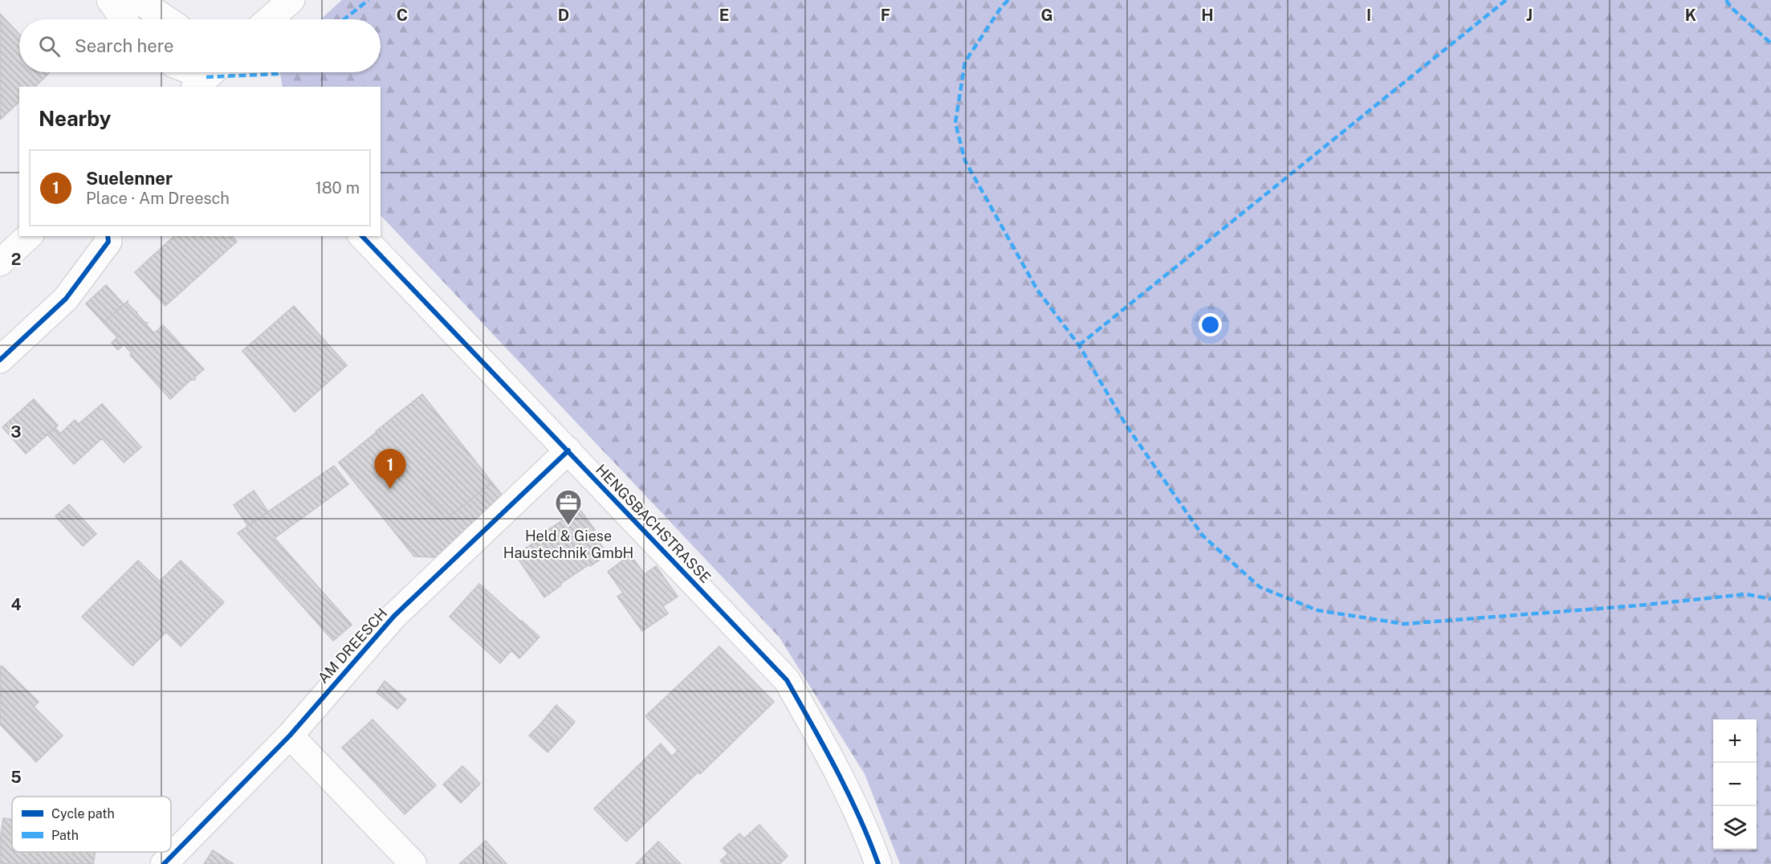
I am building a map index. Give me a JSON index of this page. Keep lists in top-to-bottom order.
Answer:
{
  "streets": {
    "street": ["HENGSBACHSTRASSE", "AM DREESCH"]
  },
  "crossings": [
    ["HENGSBACHSTRASSE", "AM DREESCH"]
  ],
  "places": {
    "office": ["Held & Giese Haustechnik GmbH"]
  },
  "legend": ["Cycle path", "Path"],
  "page": {
    "search": "Search here",
    "heading": "Nearby",
    "list": [
      {
        "mark": "1",
        "name": "Suelenner",
        "note": "Place · Am Dreesch",
        "value": "180 m"
      }
    ],
    "pins": "1",
    "map_buttons": ["+", "−"]
  },
  "grid": {
    "columns": [
      "C",
      "D",
      "E",
      "F",
      "G",
      "H",
      "I",
      "J",
      "K"
    ],
    "rows": [
      "2",
      "3",
      "4",
      "5"
    ]
  }
}
